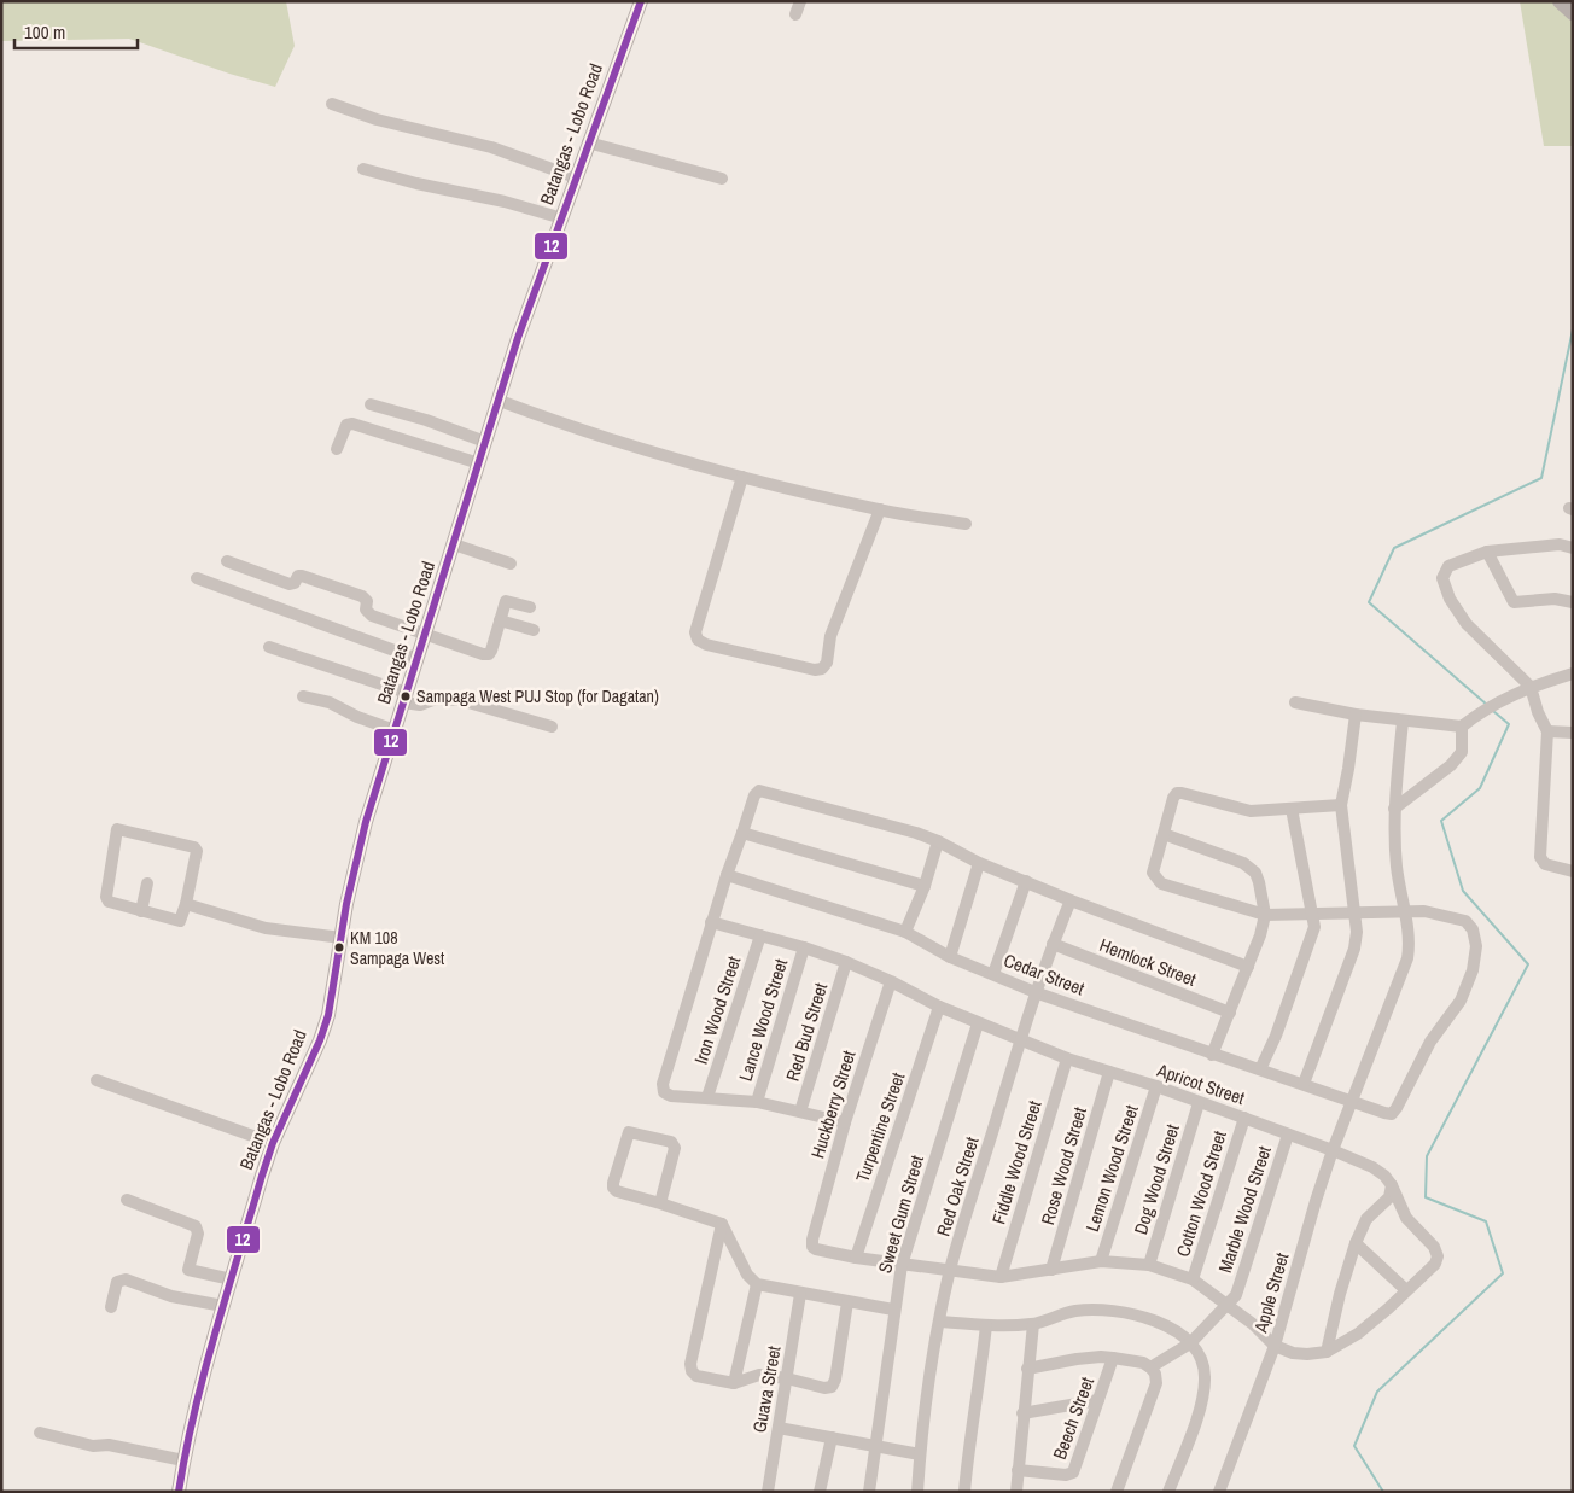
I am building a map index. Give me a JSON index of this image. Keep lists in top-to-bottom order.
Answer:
{
  "streets": {
    "main road": ["Batangas - Lobo Road"],
    "street": [
      "Hemlock Street",
      "Cedar Street",
      "Iron Wood Street",
      "Lance Wood Street",
      "Red Bud Street",
      "Apricot Street",
      "Huckberry Street",
      "Turpentine Street",
      "Fiddle Wood Street",
      "Rose Wood Street",
      "Lemon Wood Street",
      "Dog Wood Street",
      "Red Oak Street",
      "Cotton Wood Street",
      "Marble Wood Street",
      "Sweet Gum Street",
      "Apple Street",
      "Guava Street",
      "Beech Street"
    ]
  },
  "crossings": [
    ["Hemlock Street", "Red Oak Street"],
    ["Cedar Street", "Red Oak Street"],
    ["Cedar Street", "Apple Street"],
    ["Iron Wood Street", "Apricot Street"],
    ["Lance Wood Street", "Apricot Street"],
    ["Red Bud Street", "Apricot Street"],
    ["Apricot Street", "Huckberry Street"],
    ["Apricot Street", "Turpentine Street"],
    ["Apricot Street", "Fiddle Wood Street"],
    ["Apricot Street", "Rose Wood Street"],
    ["Apricot Street", "Lemon Wood Street"],
    ["Apricot Street", "Dog Wood Street"],
    ["Apricot Street", "Red Oak Street"],
    ["Apricot Street", "Cotton Wood Street"],
    ["Apricot Street", "Marble Wood Street"],
    ["Apricot Street", "Sweet Gum Street"],
    ["Apricot Street", "Apple Street"],
    ["Huckberry Street", "Turpentine Street"]
  ],
  "places": ["Sampaga West PUJ Stop (for Dagatan)", "KM 108 Sampaga West"],
  "lines": ["transit line 12"],
  "scale_bar": "100 m"
}
